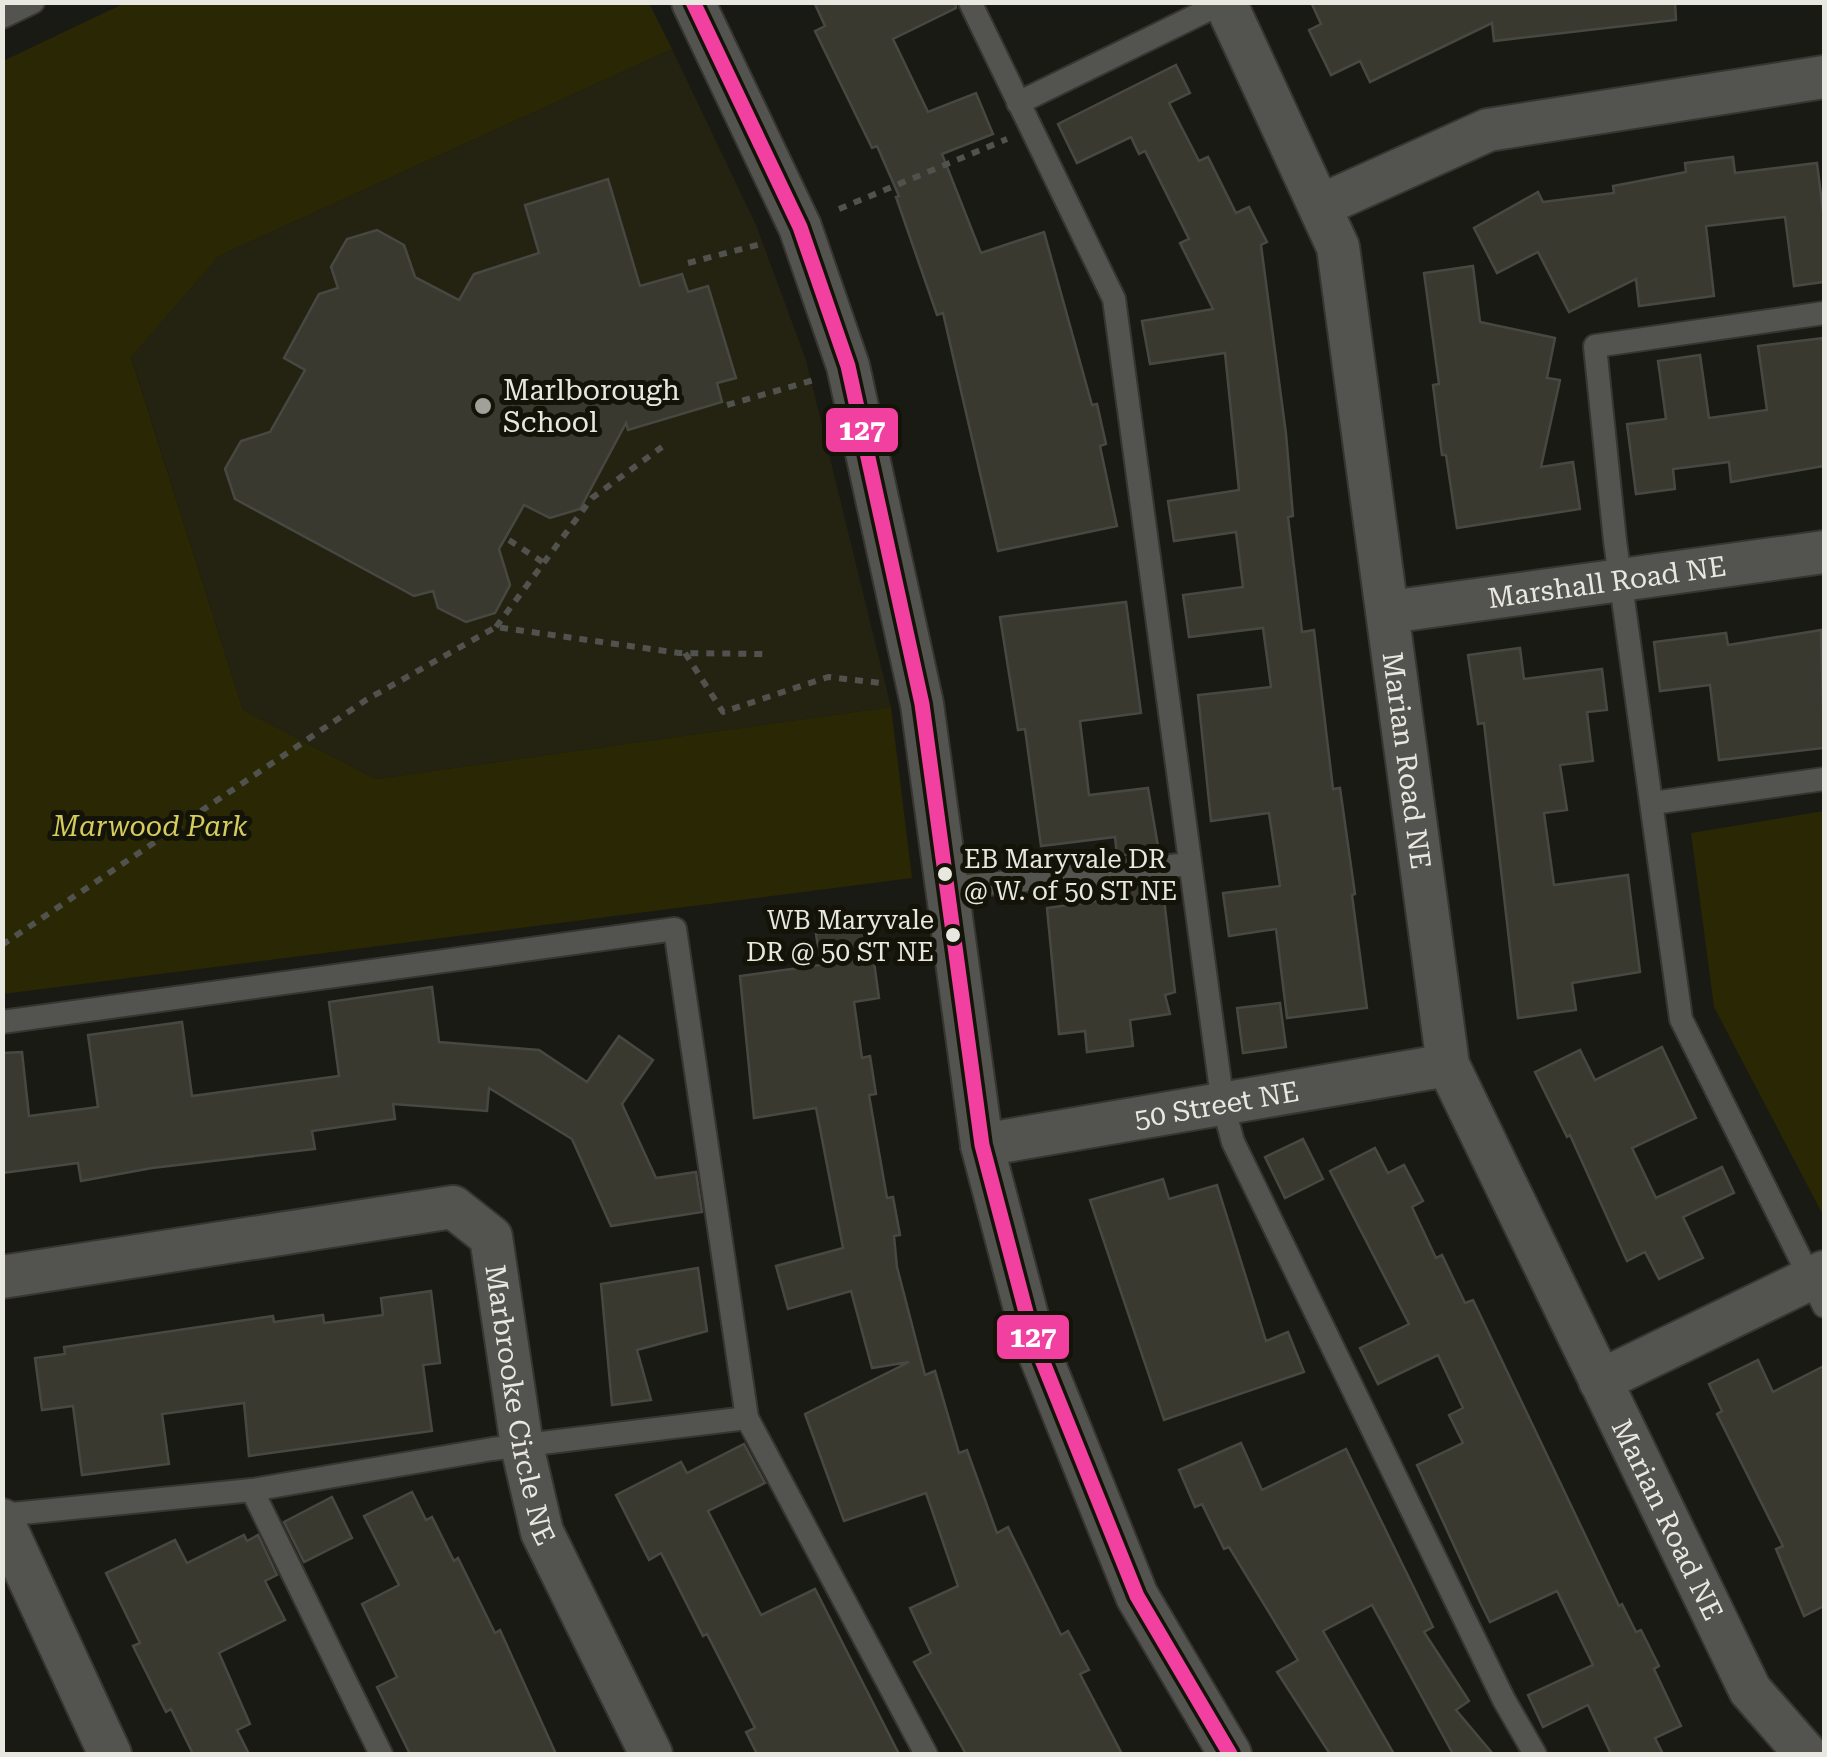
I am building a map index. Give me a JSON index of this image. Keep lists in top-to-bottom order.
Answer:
{
  "streets": {
    "street": [
      "Marshall Road NE",
      "Marian Road NE",
      "50 Street NE",
      "Marbrooke Circle NE"
    ]
  },
  "crossings": [
    ["Marshall Road NE", "Marian Road NE"],
    ["Marian Road NE", "50 Street NE"]
  ],
  "parks": ["Marwood Park"],
  "places": ["Marlborough School", "EB Maryvale DR @ W. of 50 ST NE", "WB Maryvale DR @ 50 ST NE"],
  "lines": ["transit line 127"]
}
